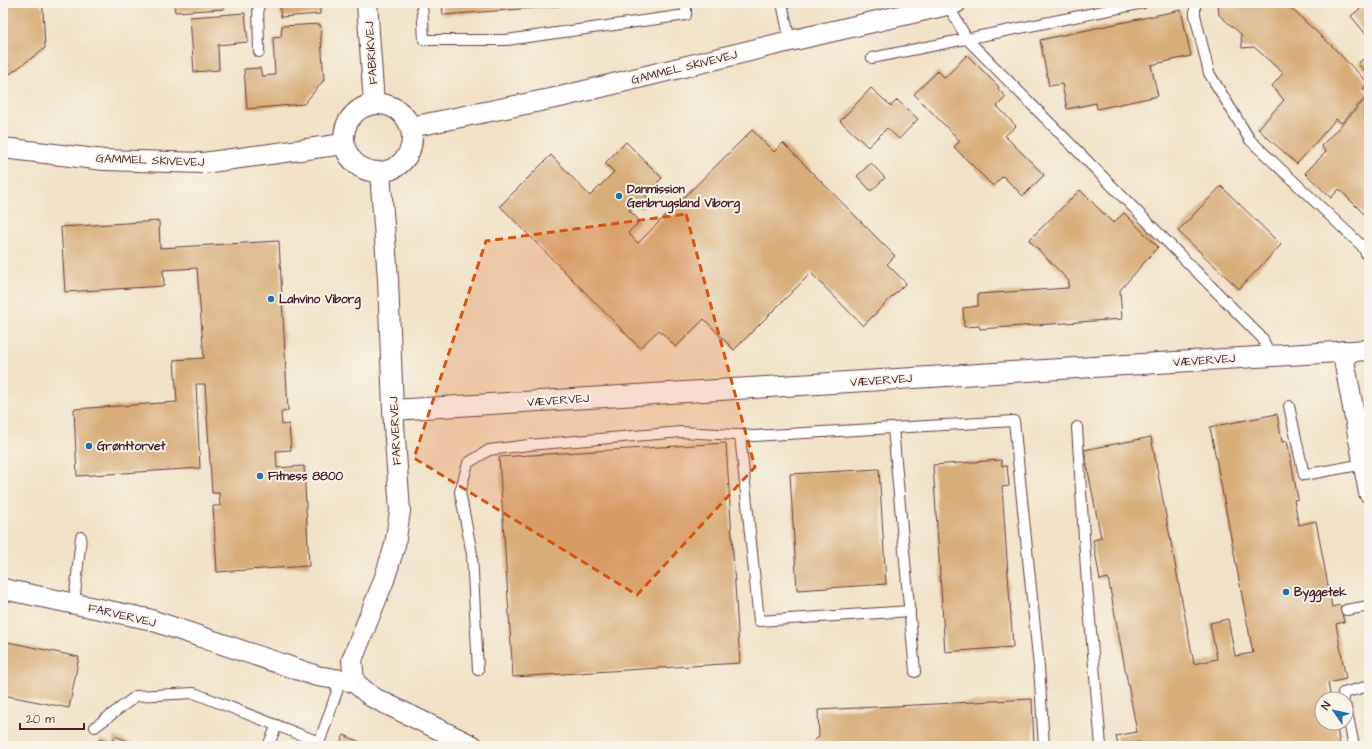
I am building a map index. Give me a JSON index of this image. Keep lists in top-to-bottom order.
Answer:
{
  "streets": {
    "street": [
      "FABRIKVEJ",
      "GAMMEL SKIVEVEJ",
      "VÆVERVEJ",
      "FARVERVEJ"
    ]
  },
  "crossings": [
    ["FABRIKVEJ", "GAMMEL SKIVEVEJ"],
    ["FABRIKVEJ", "FARVERVEJ"],
    ["GAMMEL SKIVEVEJ", "FARVERVEJ"],
    ["VÆVERVEJ", "FARVERVEJ"]
  ],
  "places": [
    "Danmission Genbrugsland Viborg",
    "Lahvino Viborg",
    "Grønttorvet",
    "Fitness 8800",
    "Byggetek"
  ],
  "scale_bar": "20 m",
  "north": "top left"
}
